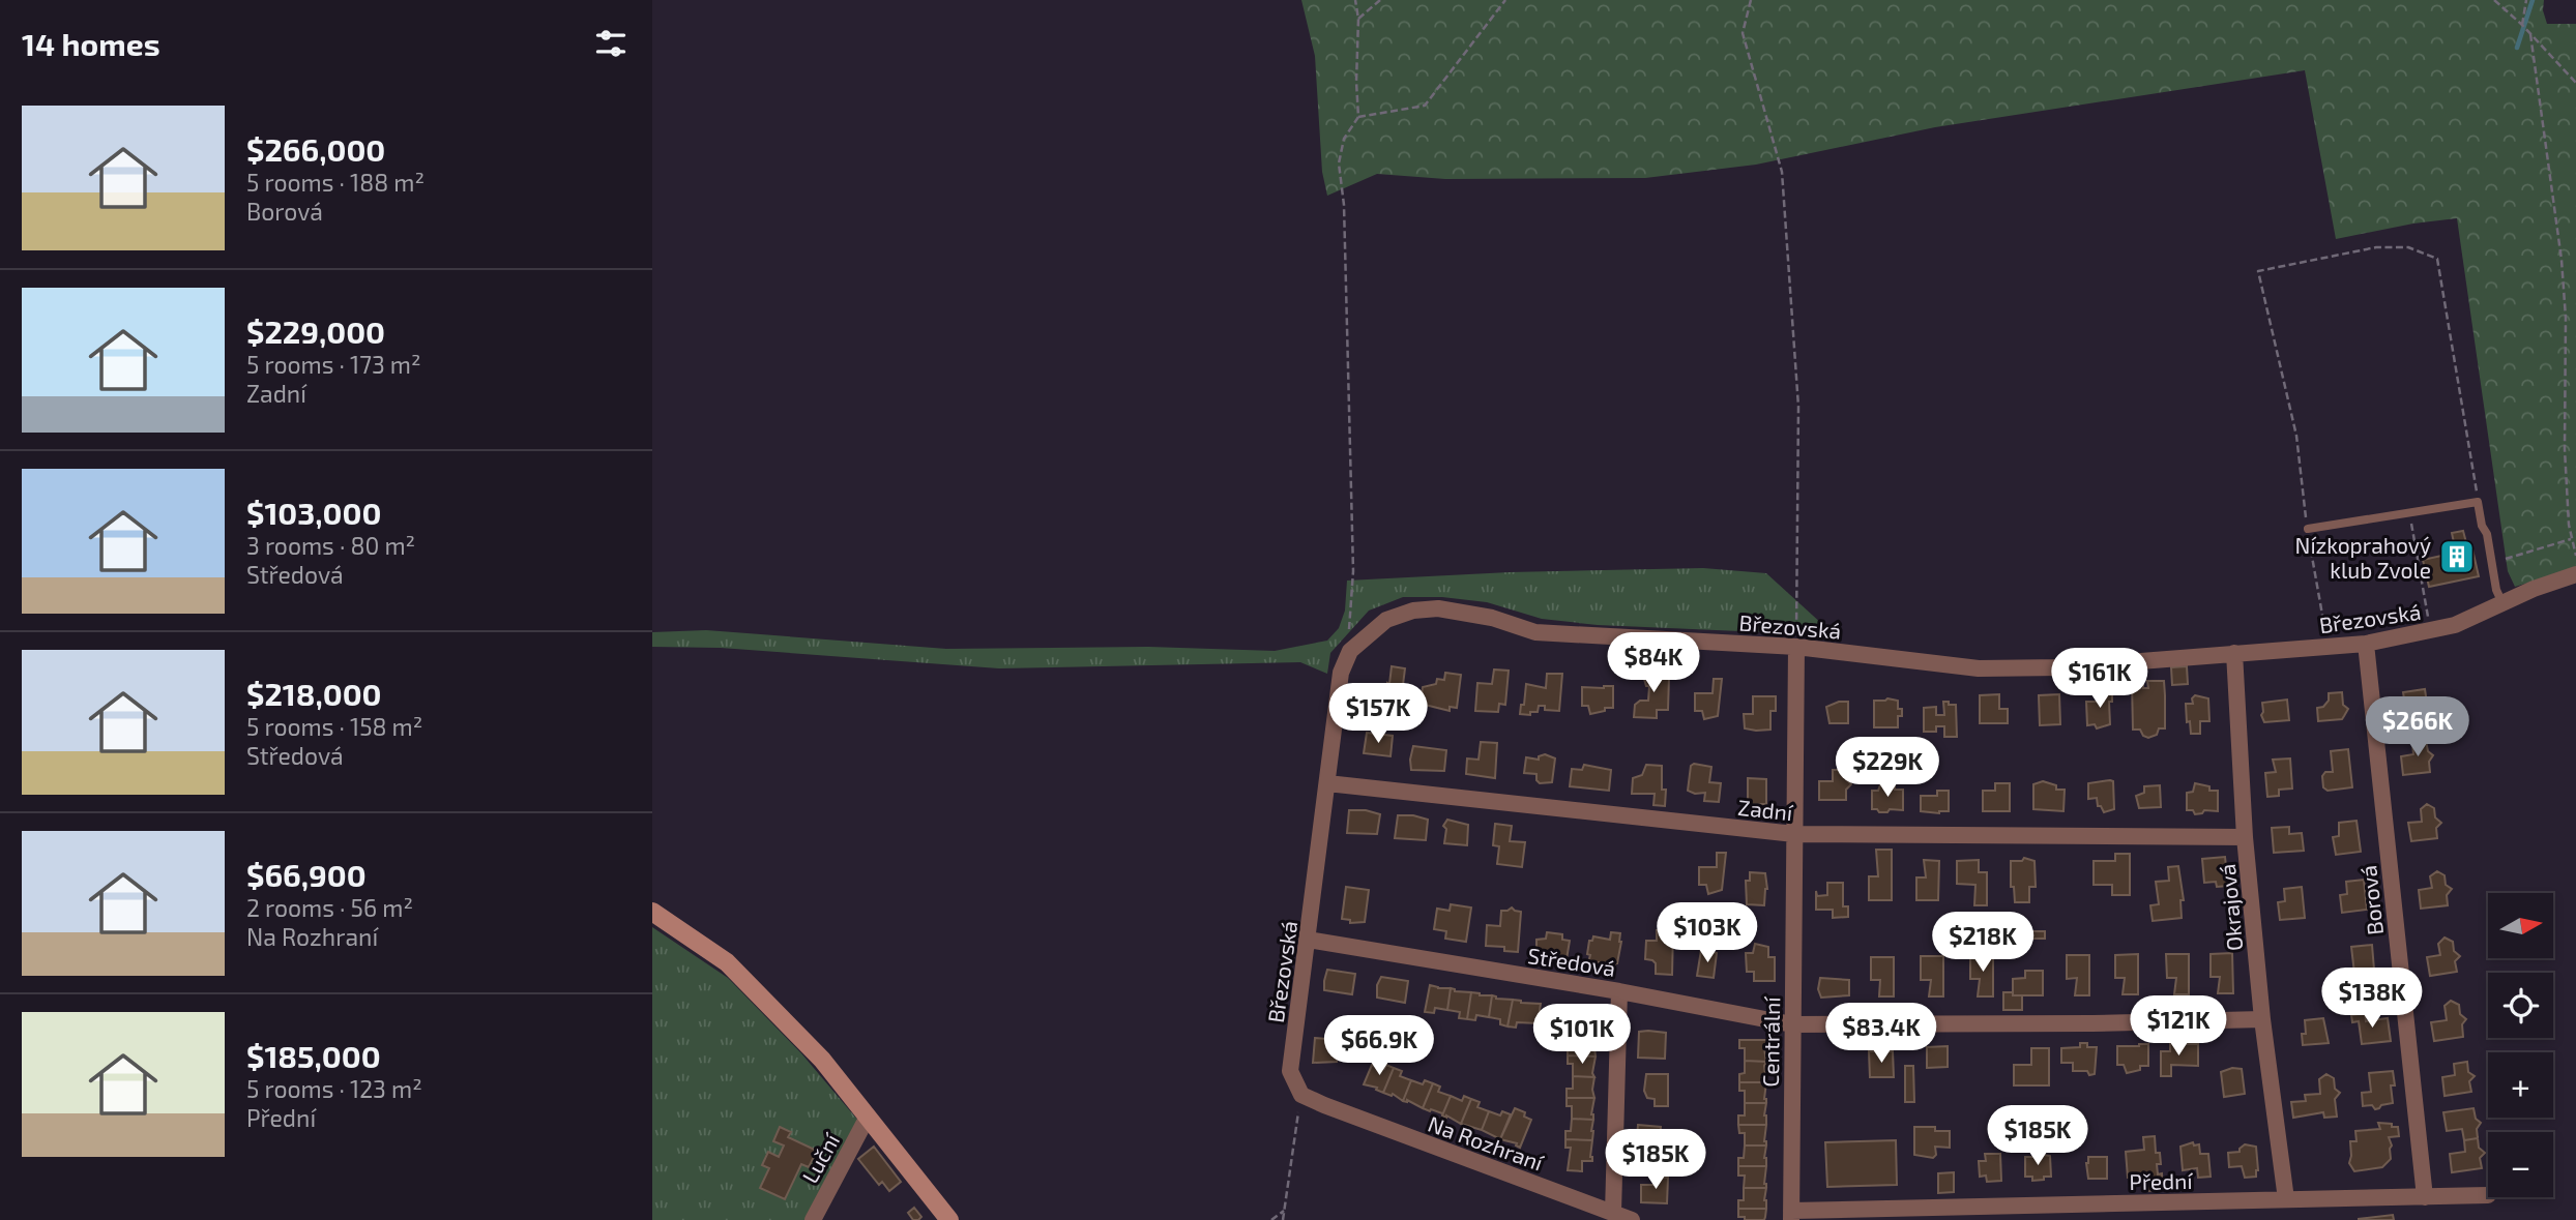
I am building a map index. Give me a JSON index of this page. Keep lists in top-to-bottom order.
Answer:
{
  "streets": {
    "street": [
      "Březovská",
      "Zadní",
      "Borová",
      "Okrajová",
      "Středová",
      "Centrální",
      "Na Rozhraní",
      "Luční",
      "Přední"
    ]
  },
  "crossings": [
    ["Březovská", "Zadní"],
    ["Březovská", "Borová"],
    ["Březovská", "Okrajová"],
    ["Březovská", "Středová"],
    ["Březovská", "Centrální"],
    ["Březovská", "Na Rozhraní"],
    ["Zadní", "Okrajová"],
    ["Zadní", "Centrální"],
    ["Borová", "Přední"],
    ["Okrajová", "Středová"],
    ["Okrajová", "Přední"],
    ["Středová", "Centrální"],
    ["Centrální", "Přední"]
  ],
  "places": {
    "building": ["Nízkoprahový klub Zvole"]
  },
  "north": "right",
  "page": {
    "heading": "14 homes",
    "list": [
      {
        "name": "$266,000",
        "note": "5 rooms · 188 m² · Borová"
      },
      {
        "name": "$229,000",
        "note": "5 rooms · 173 m² · Zadní"
      },
      {
        "name": "$103,000",
        "note": "3 rooms · 80 m² · Středová"
      },
      {
        "name": "$218,000",
        "note": "5 rooms · 158 m² · Středová"
      },
      {
        "name": "$66,900",
        "note": "2 rooms · 56 m² · Na Rozhraní"
      },
      {
        "name": "$185,000",
        "note": "5 rooms · 123 m² · Přední"
      }
    ],
    "price": [
      "$84K",
      "$161K",
      "$157K",
      "$266K",
      "$229K",
      "$103K",
      "$218K",
      "$138K",
      "$121K",
      "$83.4K",
      "$101K",
      "$66.9K",
      "$185K",
      "$185K"
    ],
    "map_buttons": ["+", "−"]
  }
}
